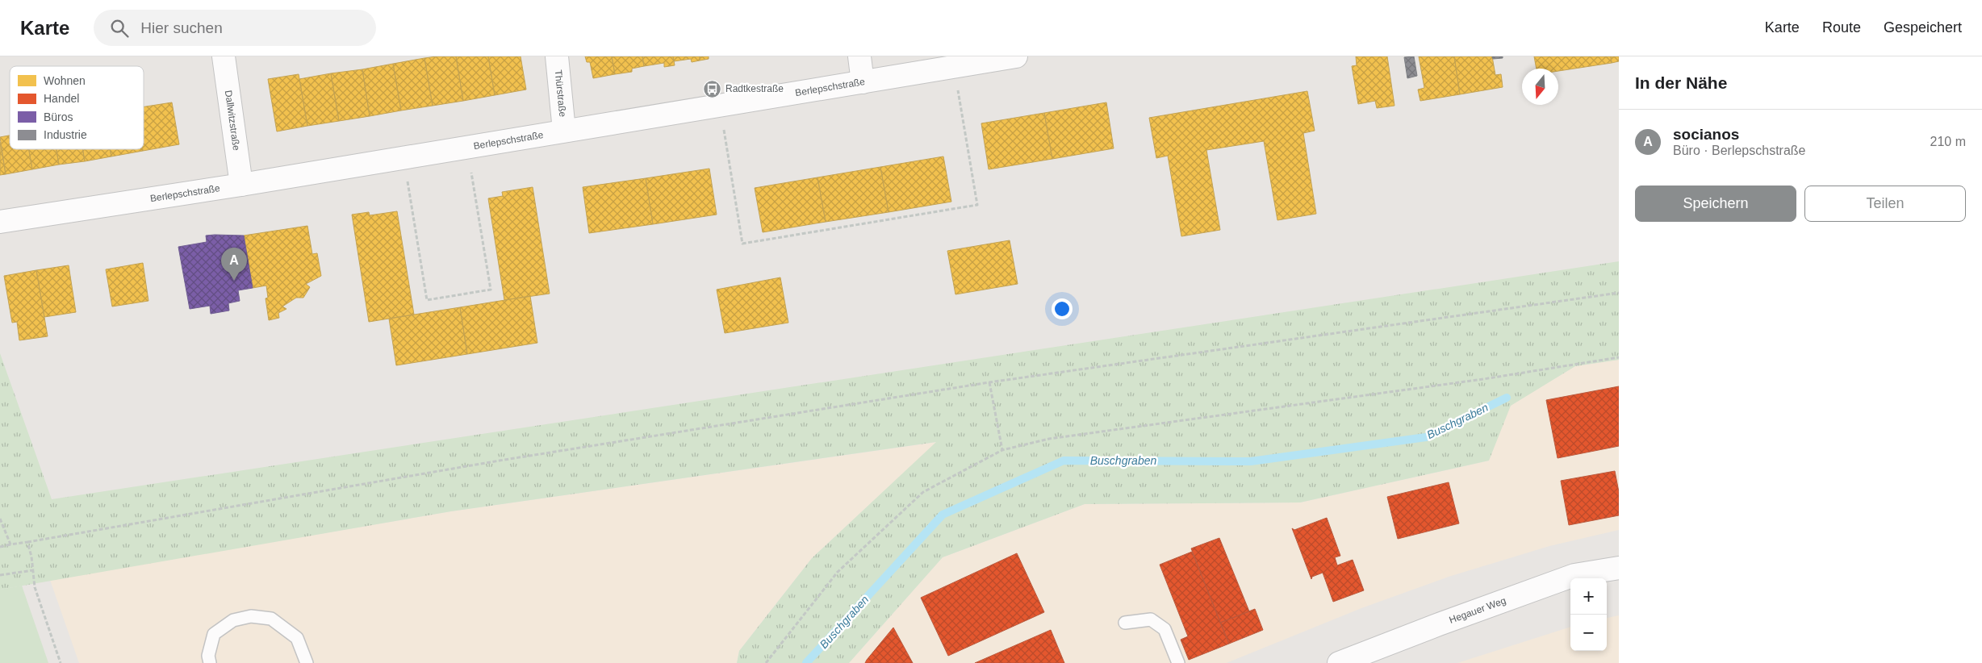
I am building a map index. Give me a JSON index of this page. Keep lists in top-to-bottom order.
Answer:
{
  "streets": {
    "street": [
      "Berlepschstraße",
      "Thürstraße",
      "Dallwitzstraße",
      "Hegauer Weg"
    ]
  },
  "crossings": [
    ["Berlepschstraße", "Thürstraße"],
    ["Berlepschstraße", "Dallwitzstraße"]
  ],
  "water": ["Buschgraben"],
  "places": {
    "bus stop": ["Radtkestraße"]
  },
  "legend": [
    "Wohnen",
    "Handel",
    "Büros",
    "Industrie"
  ],
  "north": "bottom",
  "page": {
    "header": "Karte",
    "search": "Hier suchen",
    "nav": ["Karte", "Route", "Gespeichert"],
    "heading": "In der Nähe",
    "list": [
      {
        "mark": "A",
        "name": "socianos",
        "note": "Büro · Berlepschstraße",
        "value": "210 m"
      }
    ],
    "buttons": ["Speichern", "Teilen"],
    "pins": "A",
    "map_buttons": ["+", "−"]
  }
}
